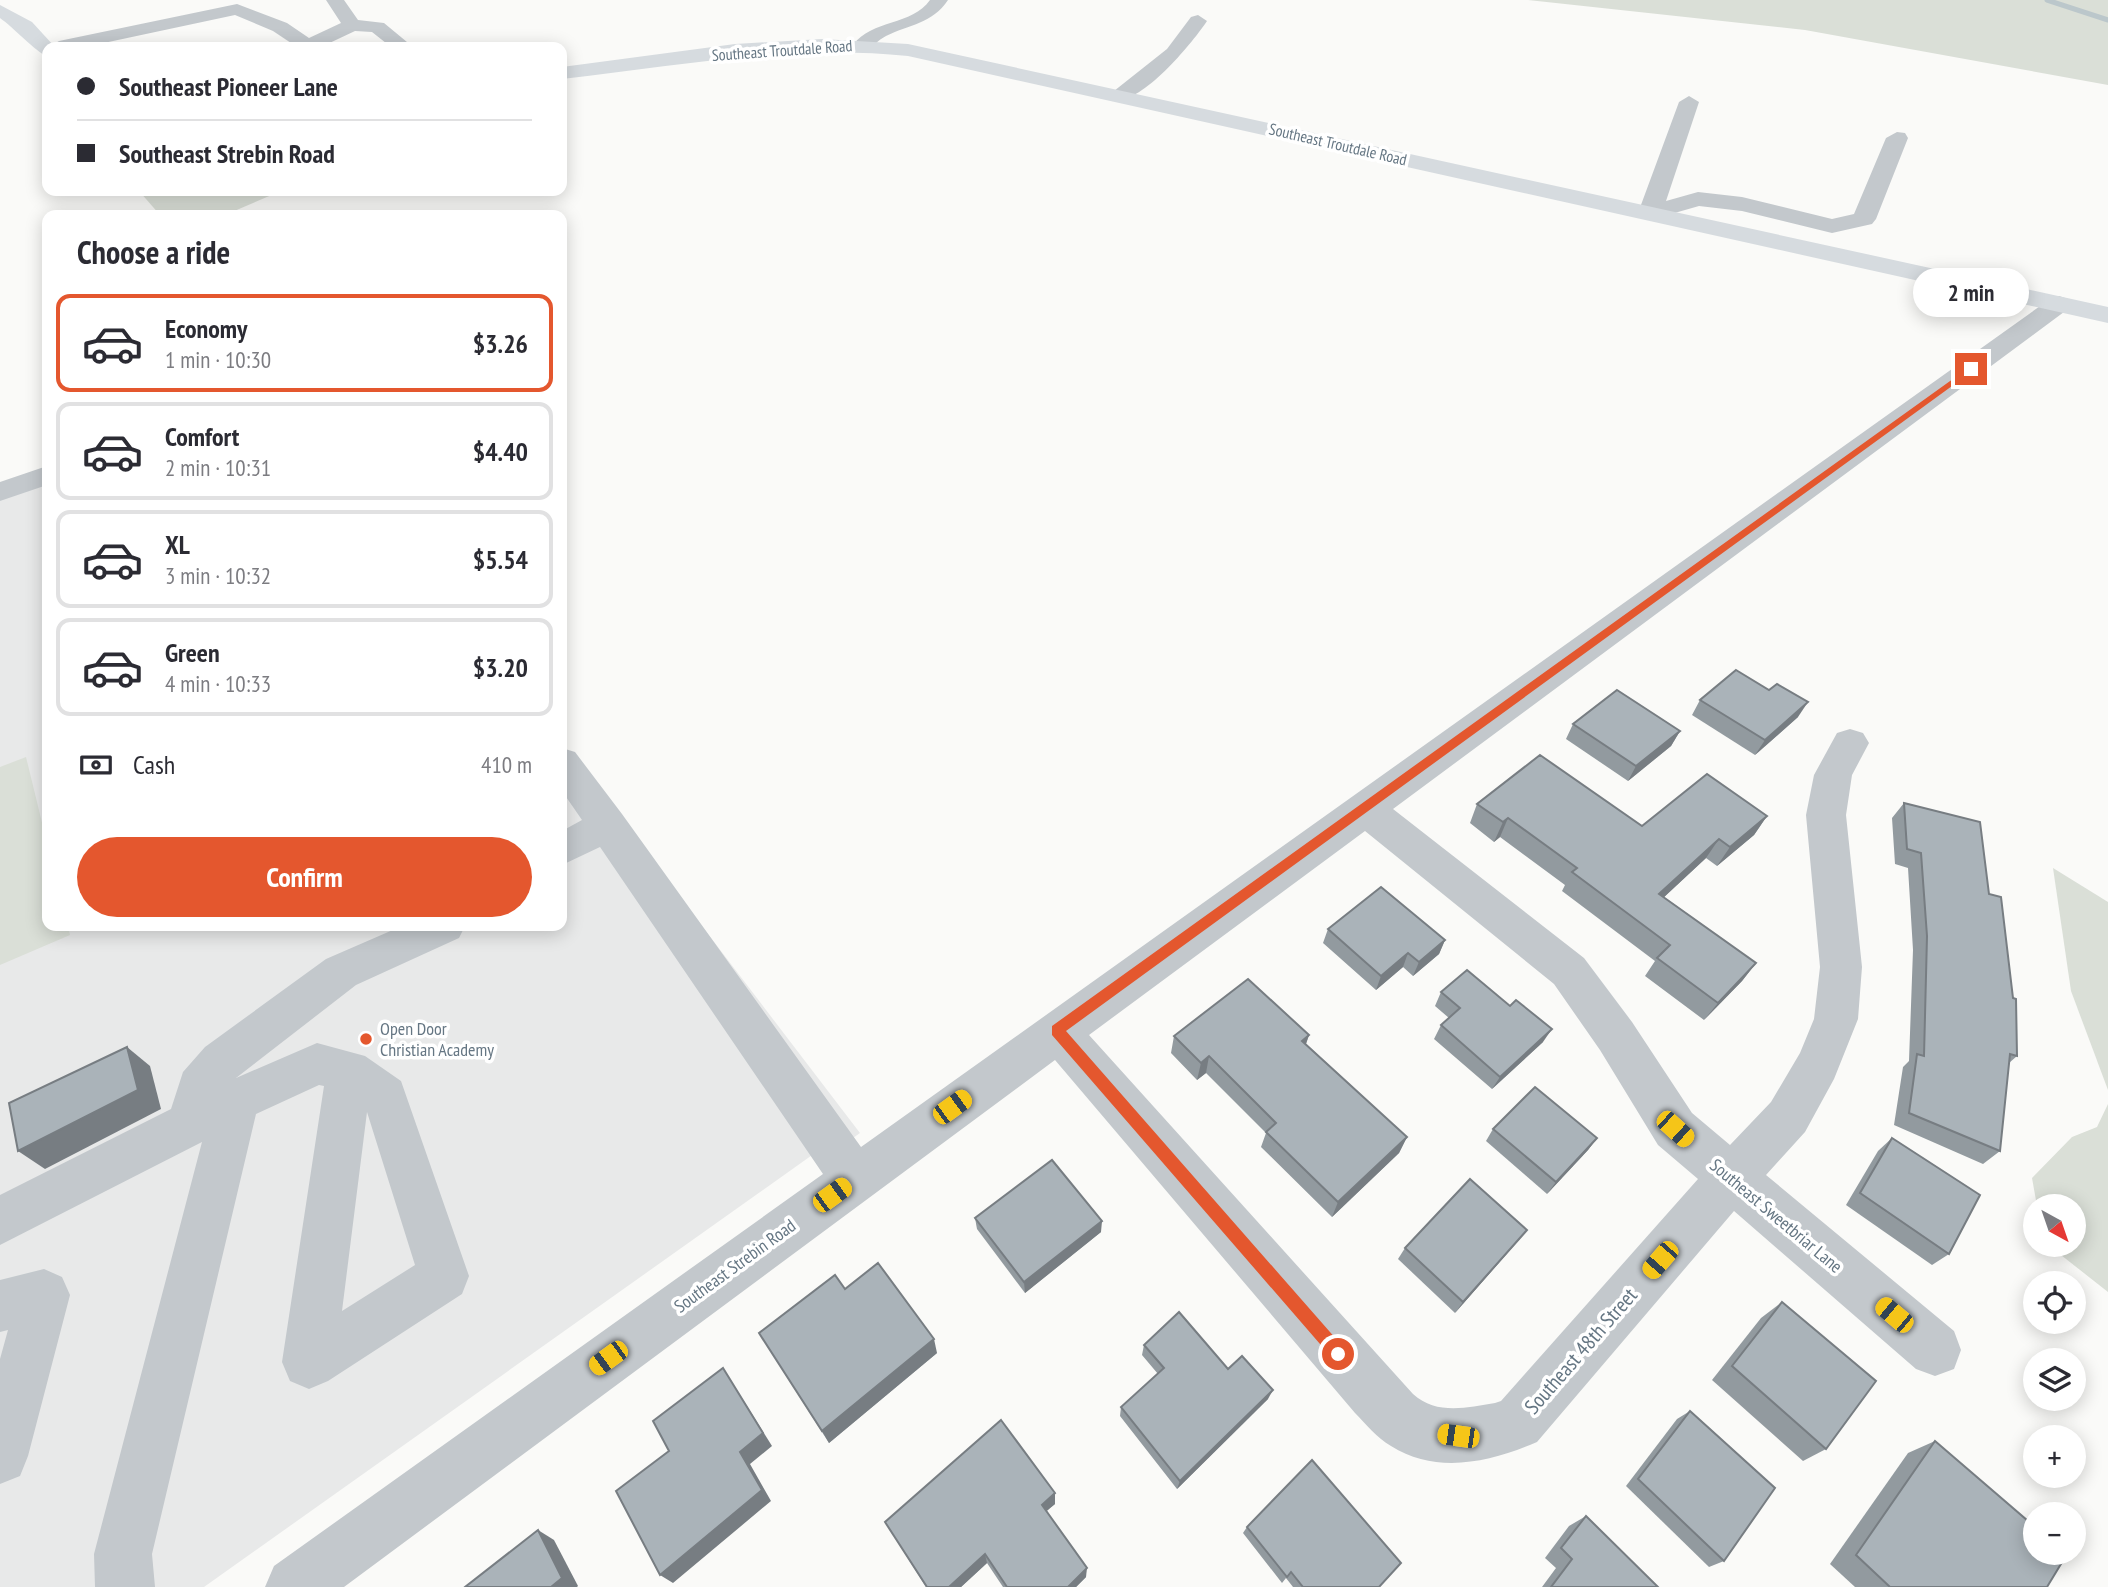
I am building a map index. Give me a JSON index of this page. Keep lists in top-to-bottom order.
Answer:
{
  "streets": {
    "main road": ["Southeast Troutdale Road"],
    "street": ["Southeast Sweetbriar Lane", "Southeast Strebin Road", "Southeast 48th Street"]
  },
  "crossings": [
    ["Southeast Troutdale Road", "Southeast Strebin Road"],
    ["Southeast Sweetbriar Lane", "Southeast Strebin Road"],
    ["Southeast Sweetbriar Lane", "Southeast 48th Street"],
    ["Southeast Strebin Road", "Southeast 48th Street"]
  ],
  "places": ["Open Door Christian Academy"],
  "north": "bottom right",
  "page": {
    "banner": ["Southeast Pioneer Lane", "Southeast Strebin Road"],
    "heading": "Choose a ride",
    "bubble": "2 min",
    "list": [
      {
        "name": "Economy",
        "note": "1 min · 10:30",
        "value": "$3.26"
      },
      {
        "name": "Comfort",
        "note": "2 min · 10:31",
        "value": "$4.40"
      },
      {
        "name": "XL",
        "note": "3 min · 10:32",
        "value": "$5.54"
      },
      {
        "name": "Green",
        "note": "4 min · 10:33",
        "value": "$3.20"
      }
    ],
    "pay": ["Cash", "410 m"],
    "buttons": "Confirm",
    "map_buttons": ["+", "−"]
  }
}
